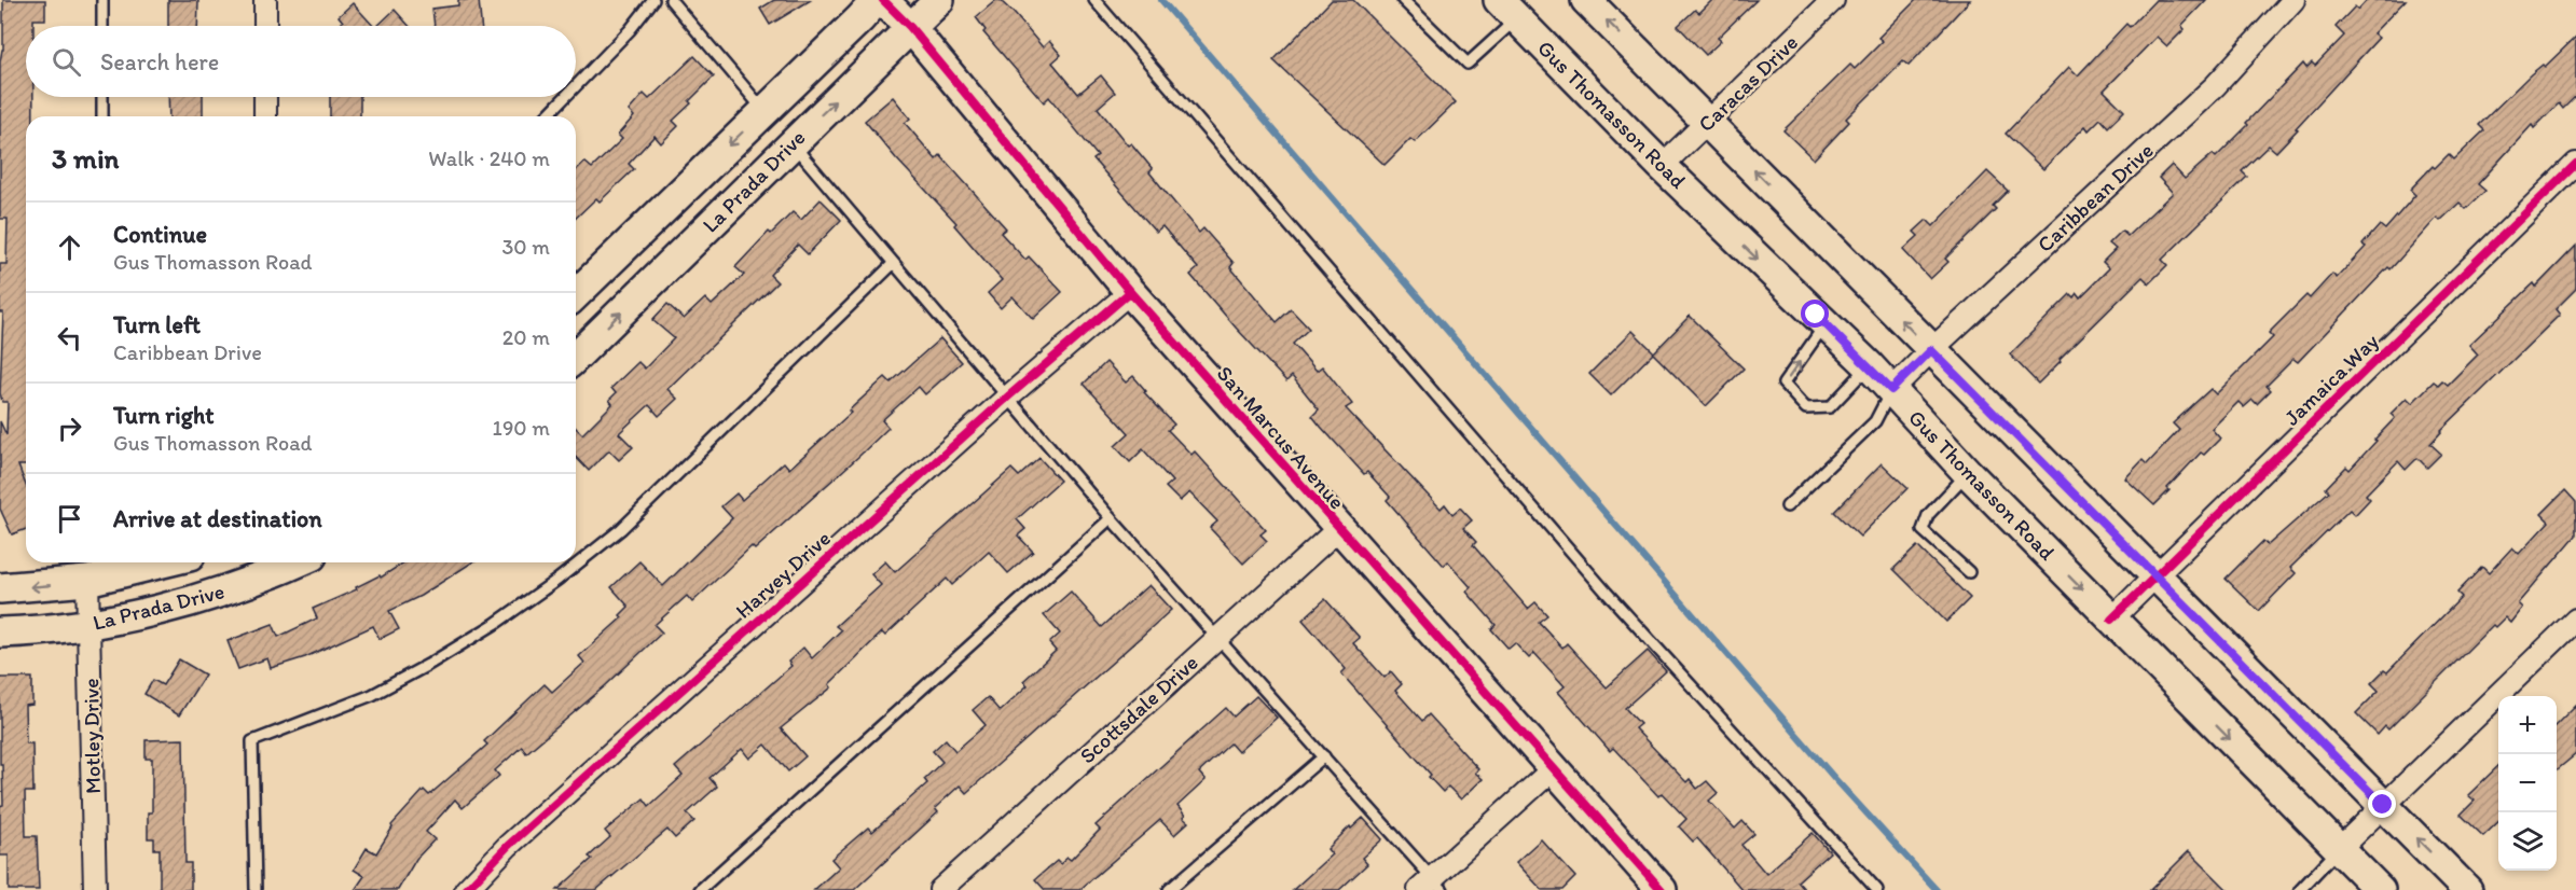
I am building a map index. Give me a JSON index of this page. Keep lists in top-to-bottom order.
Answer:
{
  "streets": {
    "main road": ["Gus Thomasson Road", "La Prada Drive", "San Marcus Avenue"],
    "street": [
      "Caracas Drive",
      "Caribbean Drive",
      "Jamaica Way",
      "Harvey Drive",
      "Scottsdale Drive",
      "Motley Drive"
    ]
  },
  "crossings": [
    ["Caracas Drive", "Gus Thomasson Road"],
    ["Gus Thomasson Road", "Caribbean Drive"],
    ["Gus Thomasson Road", "Jamaica Way"],
    ["La Prada Drive", "San Marcus Avenue"],
    ["La Prada Drive", "Motley Drive"],
    ["San Marcus Avenue", "Harvey Drive"],
    ["San Marcus Avenue", "Scottsdale Drive"]
  ],
  "page": {
    "search": "Search here",
    "heading": ["3 min", "Walk · 240 m"],
    "list": [
      ["Continue", "Gus Thomasson Road", "30 m"],
      ["Turn left", "Caribbean Drive", "20 m"],
      ["Turn right", "Gus Thomasson Road", "190 m"],
      "Arrive at destination"
    ],
    "map_buttons": ["+", "−"]
  }
}
